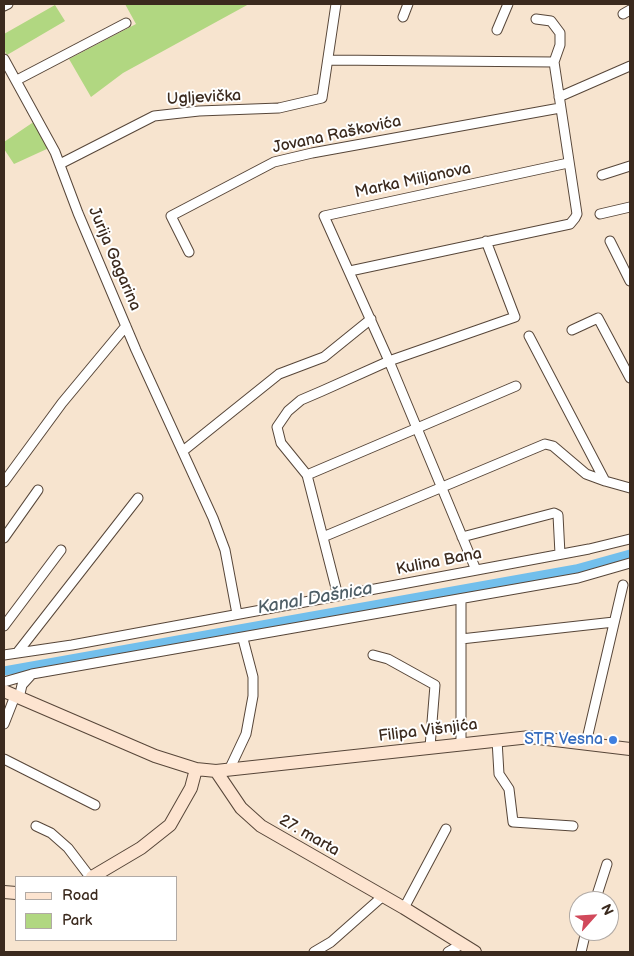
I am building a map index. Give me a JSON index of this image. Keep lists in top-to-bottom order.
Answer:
{
  "streets": {
    "main road": ["Filipa Višnjića", "27. marta"],
    "street": [
      "Ugljevička",
      "Jovana Raškovića",
      "Marka Miljanova",
      "Jurija Gagarina",
      "Kulina Bana"
    ]
  },
  "crossings": [
    ["Ugljevička", "Jurija Gagarina"],
    ["Marka Miljanova", "Kulina Bana"],
    ["Jurija Gagarina", "Kulina Bana"],
    ["Filipa Višnjića", "27. marta"]
  ],
  "water": ["Kanal Dašnica"],
  "places": ["STR Vesna"],
  "legend": ["Road", "Park"],
  "north": "top right"
}
